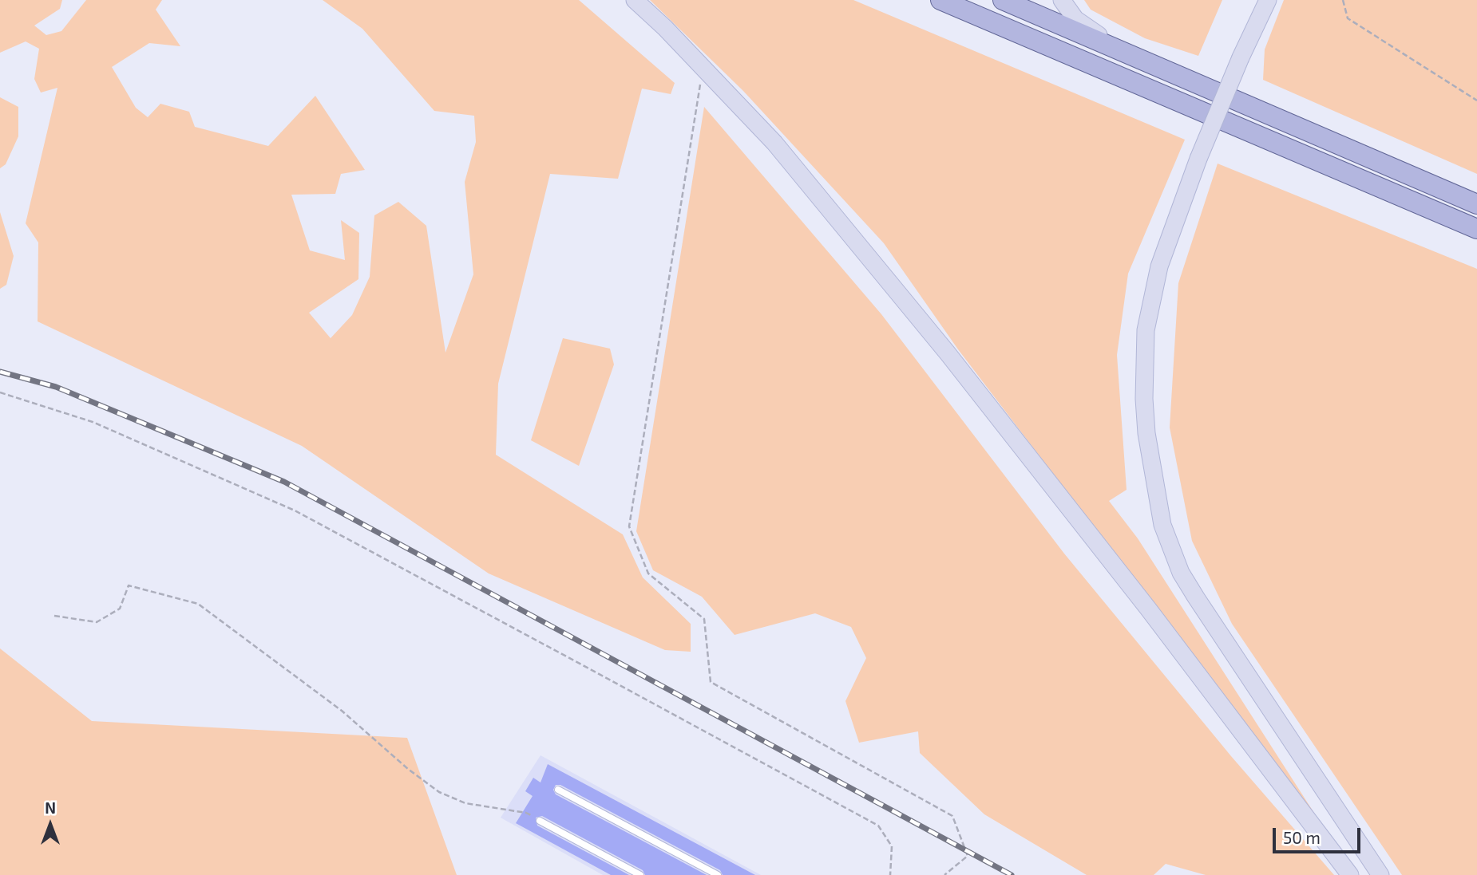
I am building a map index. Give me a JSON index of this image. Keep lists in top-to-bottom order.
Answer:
{
  "scale_bar": "50 m",
  "north": "top"
}
